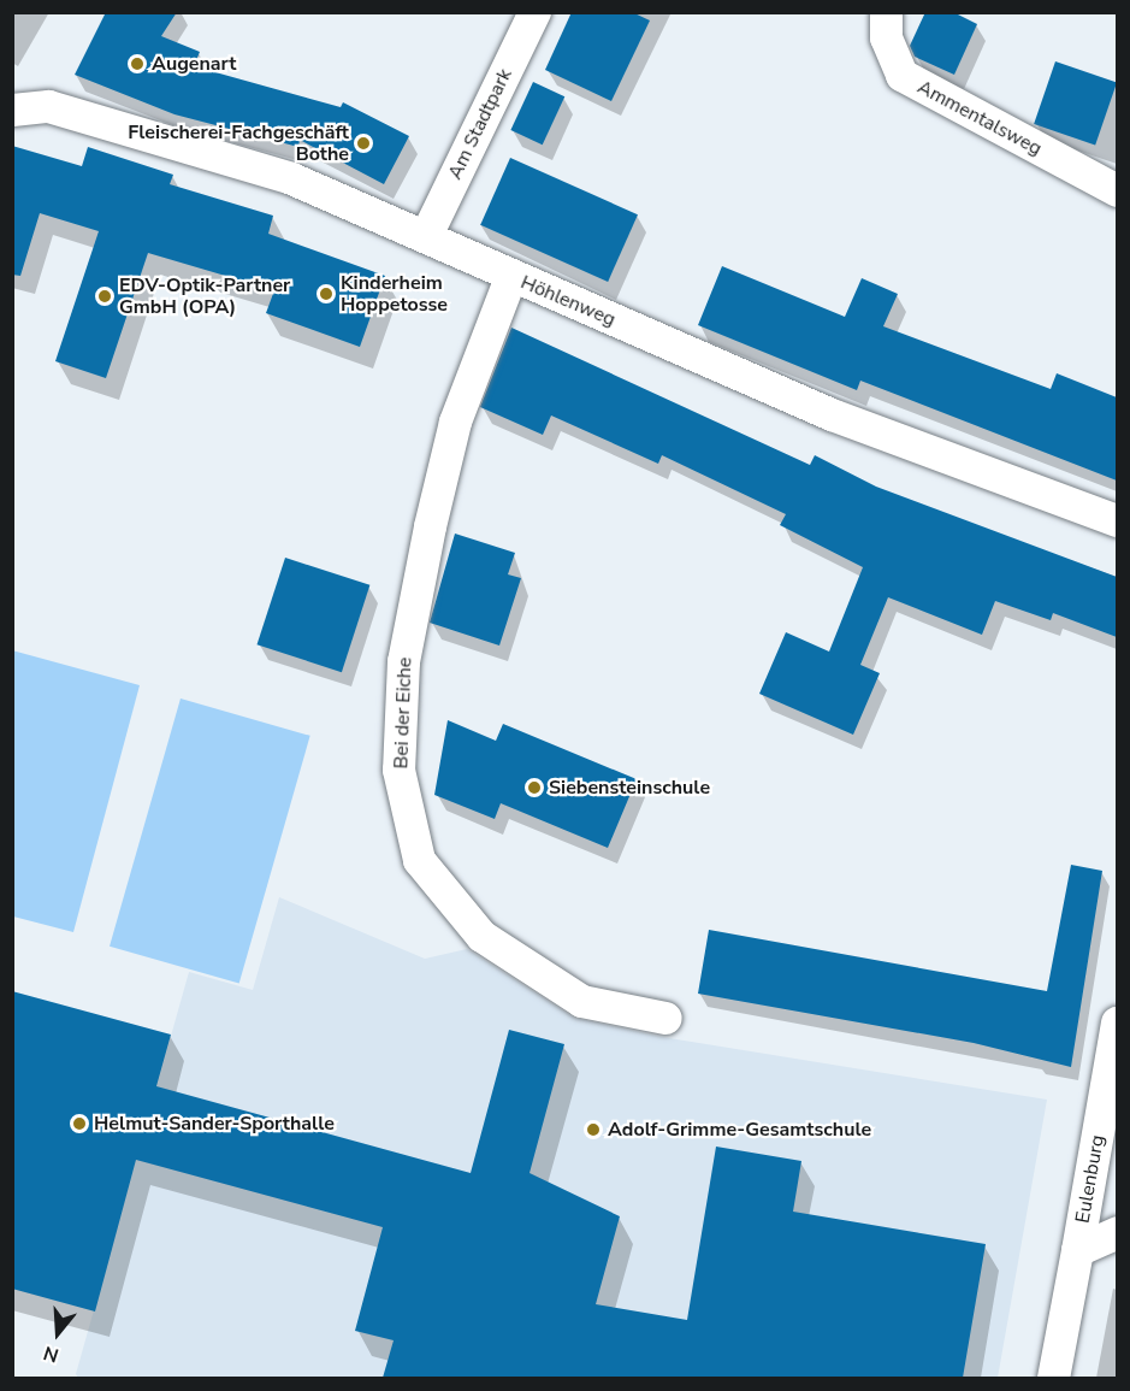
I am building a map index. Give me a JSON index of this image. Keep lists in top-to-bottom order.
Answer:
{
  "streets": {
    "street": [
      "Ammentalsweg",
      "Am Stadtpark",
      "Höhlenweg",
      "Bei der Eiche",
      "Eulenburg"
    ]
  },
  "crossings": [
    ["Am Stadtpark", "Höhlenweg"],
    ["Höhlenweg", "Bei der Eiche"]
  ],
  "places": [
    "Augenart",
    "Fleischerei-Fachgeschäft Bothe",
    "Kinderheim Hoppetosse",
    "EDV-Optik-Partner GmbH (OPA)",
    "Siebensteinschule",
    "Helmut-Sander-Sporthalle",
    "Adolf-Grimme-Gesamtschule"
  ],
  "north": "bottom"
}
